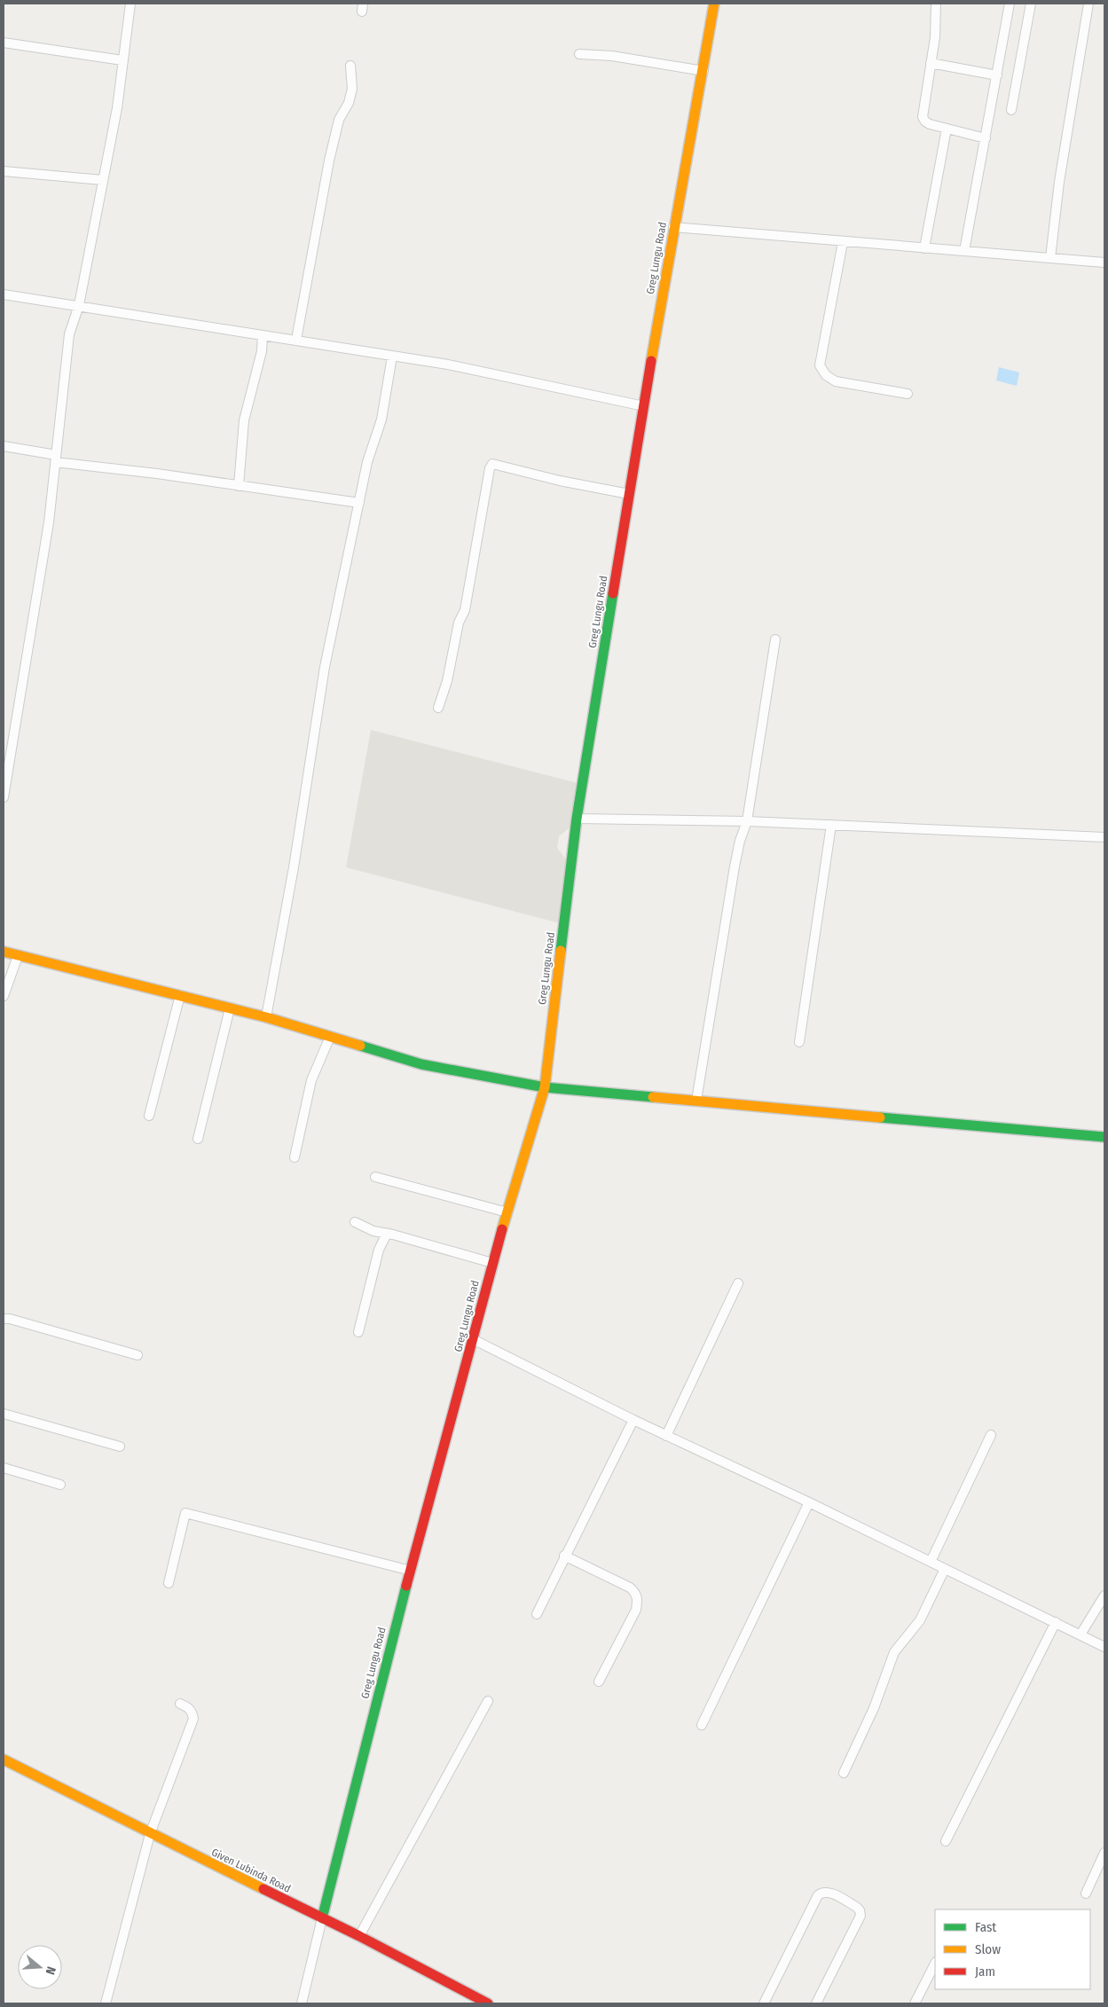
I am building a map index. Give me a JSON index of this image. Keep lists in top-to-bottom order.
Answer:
{
  "streets": {
    "street": ["Greg Lungu Road", "Given Lubinda Road"]
  },
  "crossings": [
    ["Greg Lungu Road", "Given Lubinda Road"]
  ],
  "legend": ["Fast", "Slow", "Jam"],
  "north": "right"
}
